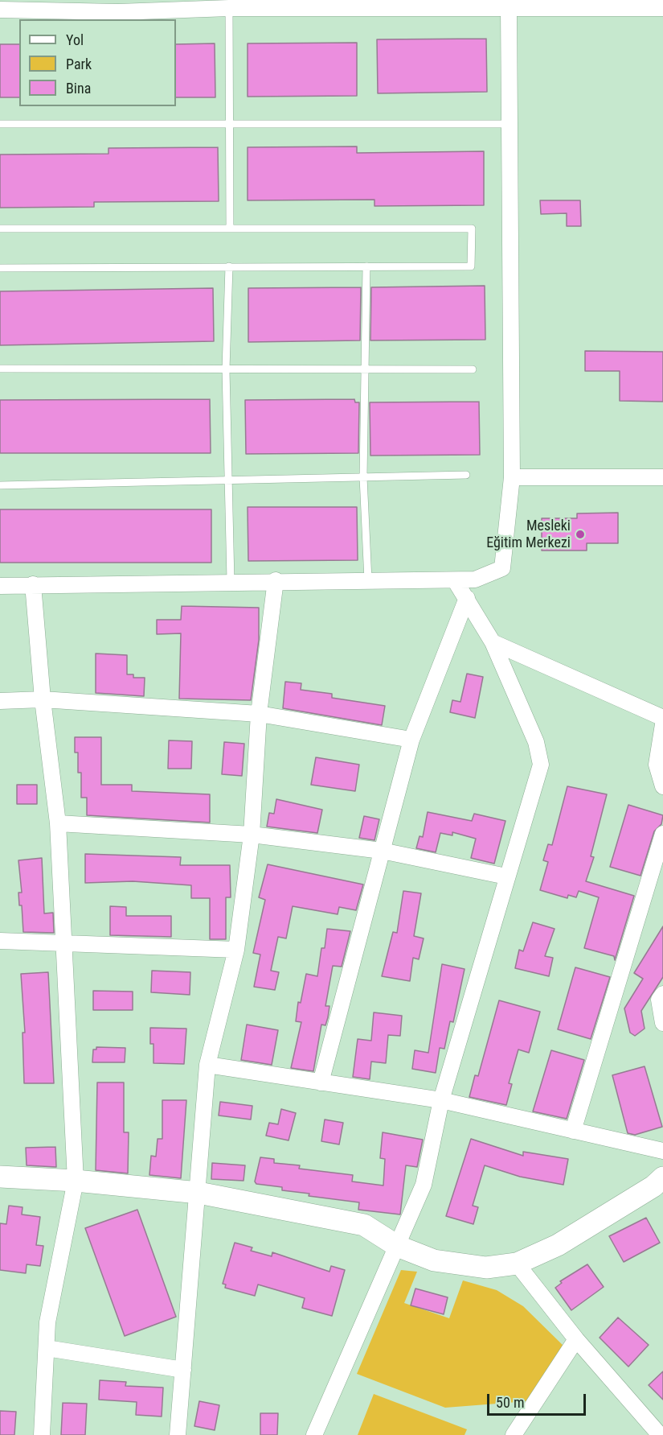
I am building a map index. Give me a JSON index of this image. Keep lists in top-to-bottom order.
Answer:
{
  "places": ["Mesleki Eğitim Merkezi"],
  "legend": ["Yol", "Park", "Bina"],
  "scale_bar": "50 m"
}
